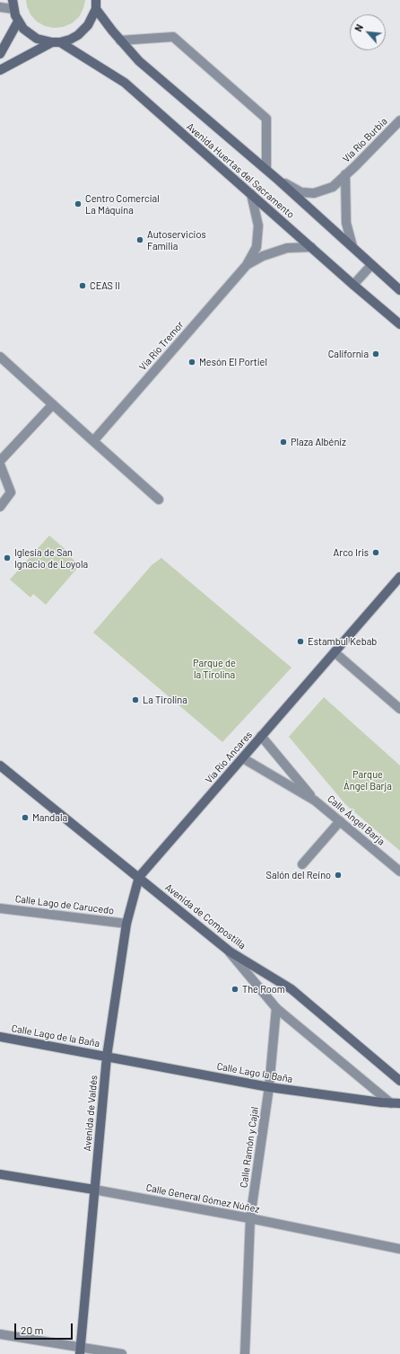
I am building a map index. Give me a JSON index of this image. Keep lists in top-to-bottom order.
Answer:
{
  "streets": {
    "street": [
      "Vía Río Burbia",
      "Avenida Huertas del Sacramento",
      "Vía Río Tremor",
      "Vía Río Ancares",
      "Calle Ángel Barja",
      "Calle Lago de Carucedo",
      "Avenida de Compostilla",
      "Calle Lago de la Baña",
      "Calle Lago la Baña",
      "Avenida de Valdés",
      "Calle Ramón y Cajal",
      "Calle General Gómez Núñez"
    ]
  },
  "crossings": [
    ["Vía Río Burbia", "Avenida Huertas del Sacramento"],
    ["Avenida Huertas del Sacramento", "Vía Río Tremor"],
    ["Vía Río Ancares", "Calle Ángel Barja"],
    ["Vía Río Ancares", "Avenida de Compostilla"],
    ["Vía Río Ancares", "Avenida de Valdés"],
    ["Calle Lago de Carucedo", "Avenida de Valdés"],
    ["Avenida de Compostilla", "Avenida de Valdés"],
    ["Calle Lago de la Baña", "Calle Lago la Baña"],
    ["Calle Lago de la Baña", "Avenida de Valdés"],
    ["Calle Lago la Baña", "Avenida de Valdés"],
    ["Calle Lago la Baña", "Calle Ramón y Cajal"],
    ["Avenida de Valdés", "Calle General Gómez Núñez"],
    ["Calle Ramón y Cajal", "Calle General Gómez Núñez"]
  ],
  "parks": ["Parque de la Tirolina", "Parque Ángel Barja"],
  "places": [
    "Centro Comercial La Máquina",
    "Autoservicios Familia",
    "CEAS II",
    "California",
    "Mesón El Portiel",
    "Plaza Albéniz",
    "Arco Iris",
    "Iglesia de San Ignacio de Loyola",
    "Estambul Kebab",
    "La Tirolina",
    "Mandala",
    "Salón del Reino",
    "The Room"
  ],
  "scale_bar": "20 m",
  "north": "top left"
}
